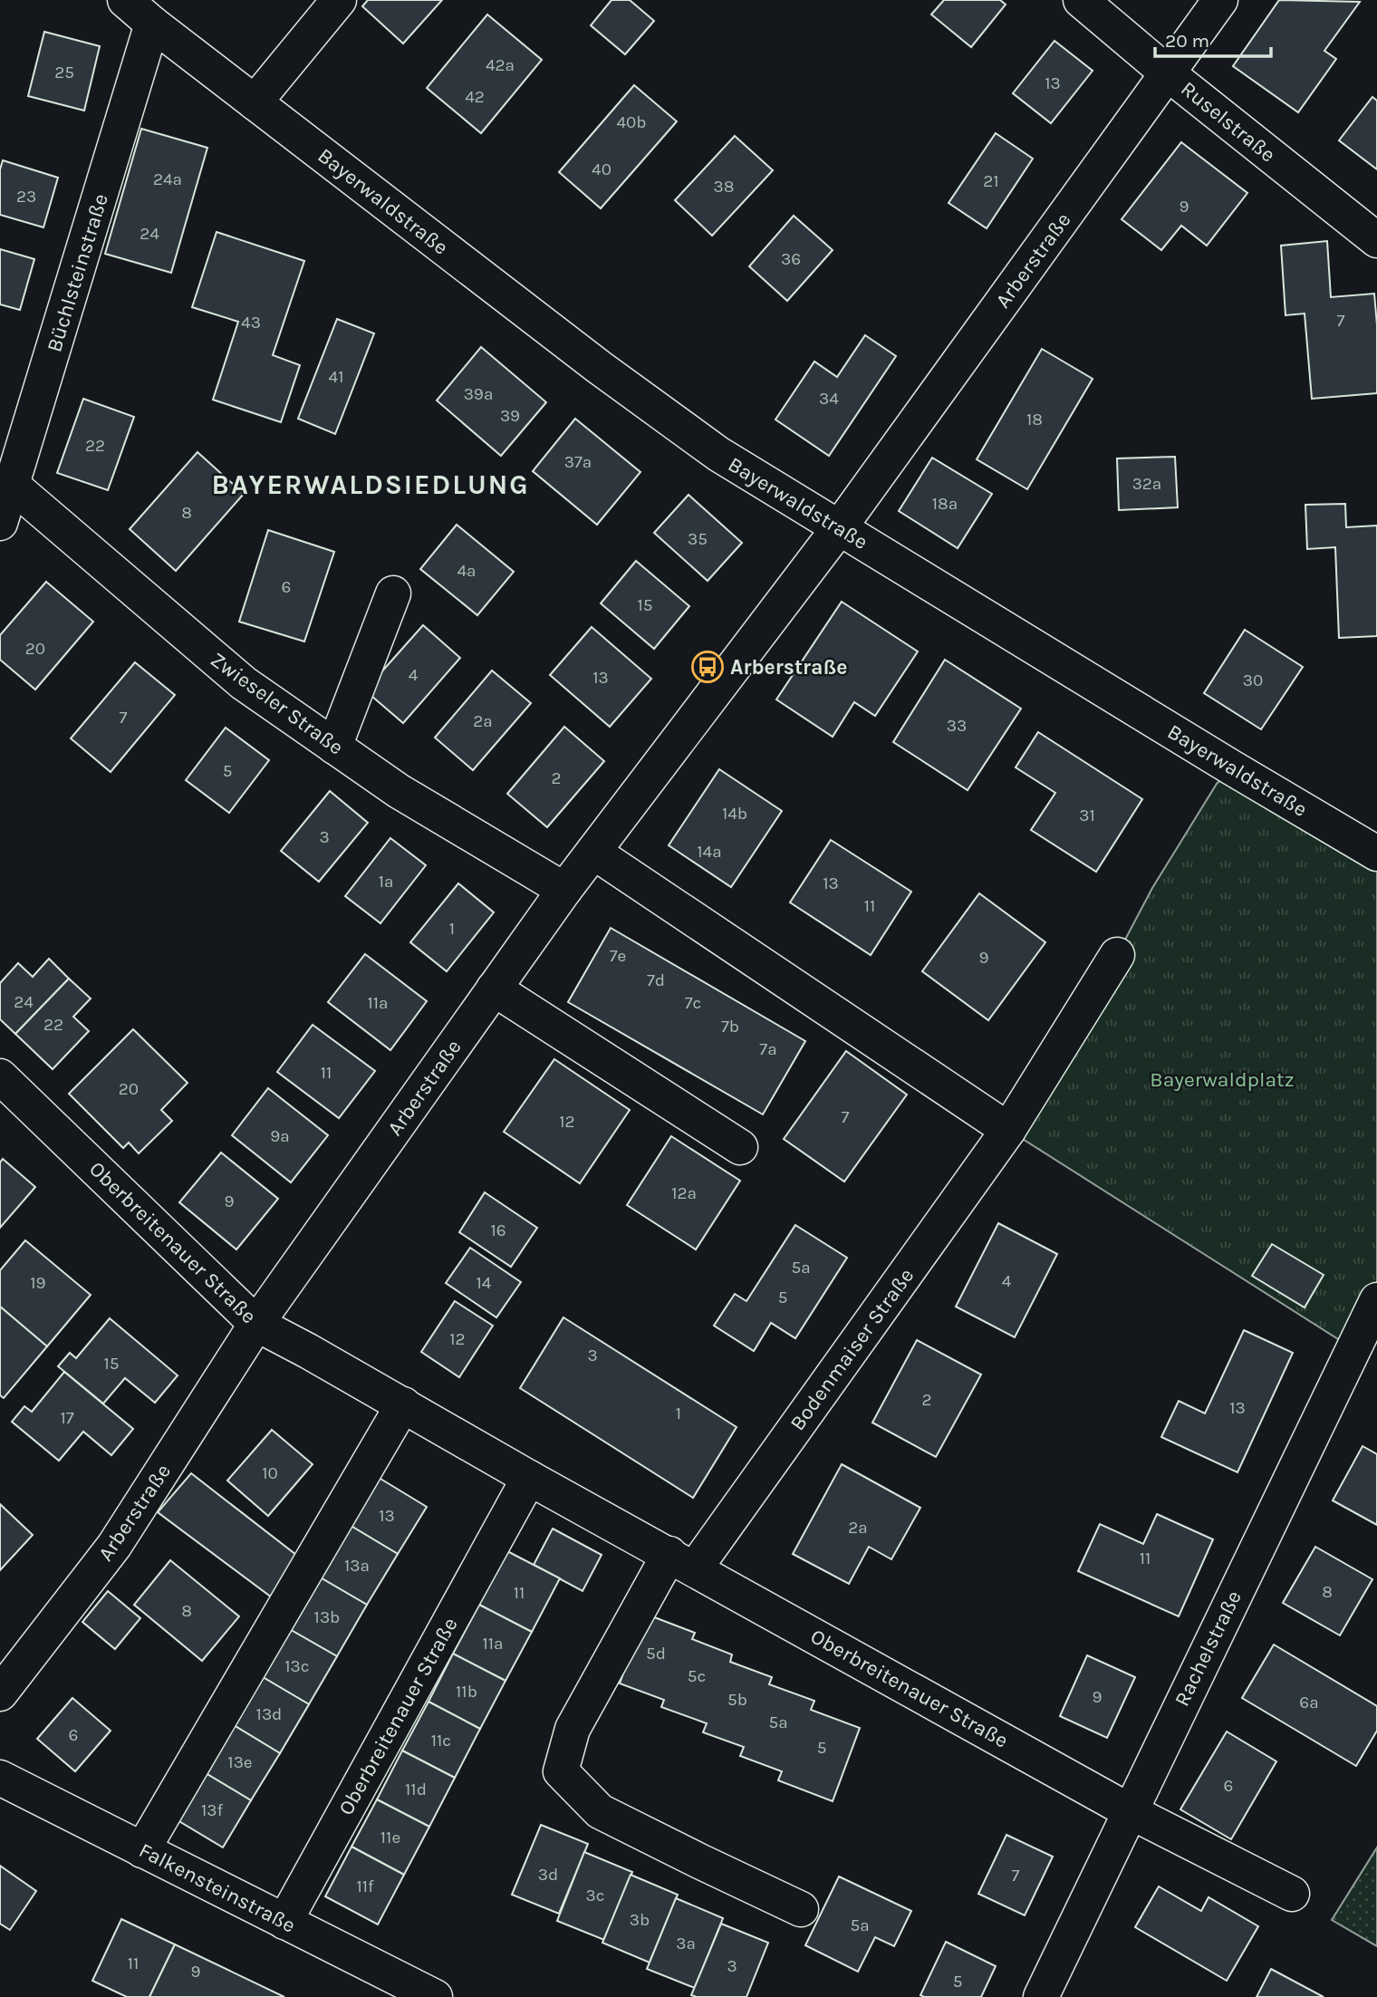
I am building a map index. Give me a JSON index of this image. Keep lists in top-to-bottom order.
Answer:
{
  "streets": {
    "street": [
      "Ruselstraße",
      "Bayerwaldstraße",
      "Arberstraße",
      "Büchlsteinstraße",
      "Zwieseler Straße",
      "Oberbreitenauer Straße",
      "Bodenmaiser Straße",
      "Rachelstraße",
      "Falkensteinstraße"
    ]
  },
  "crossings": [
    ["Ruselstraße", "Arberstraße"],
    ["Bayerwaldstraße", "Arberstraße"],
    ["Bayerwaldstraße", "Büchlsteinstraße"],
    ["Arberstraße", "Zwieseler Straße"],
    ["Arberstraße", "Oberbreitenauer Straße"],
    ["Büchlsteinstraße", "Zwieseler Straße"],
    ["Oberbreitenauer Straße", "Bodenmaiser Straße"],
    ["Oberbreitenauer Straße", "Rachelstraße"],
    ["Oberbreitenauer Straße", "Falkensteinstraße"]
  ],
  "districts": ["BAYERWALDSIEDLUNG"],
  "parks": ["Bayerwaldplatz"],
  "places": {
    "bus stop": ["Arberstraße"]
  },
  "house_numbers": [
    "42a",
    "25",
    "13",
    "42",
    "40b",
    "40",
    "24a",
    "21",
    "38",
    "23",
    "9",
    "24",
    "36",
    "7",
    "43",
    "41",
    "39a",
    "34",
    "39",
    "18",
    "22",
    "37a",
    "32a",
    "18a",
    "8",
    "35",
    "4a",
    "6",
    "15",
    "20",
    "4",
    "13",
    "30",
    "7",
    "2a",
    "33",
    "5",
    "2",
    "14b",
    "31",
    "3",
    "14a",
    "1a",
    "13",
    "11",
    "1",
    "7e",
    "9",
    "7d",
    "24",
    "11a",
    "7c",
    "22",
    "7b",
    "7a",
    "11",
    "20",
    "7",
    "12",
    "9a",
    "12a",
    "9",
    "16",
    "5a",
    "4",
    "19",
    "14",
    "5",
    "12",
    "3",
    "15",
    "2",
    "13",
    "1",
    "17",
    "10",
    "13",
    "2a",
    "11",
    "13a",
    "8",
    "11",
    "8",
    "13b",
    "11a",
    "5d",
    "13c",
    "5c",
    "11b",
    "9",
    "5b",
    "6a",
    "13d",
    "5a",
    "6",
    "11c",
    "5",
    "13e",
    "6",
    "11d",
    "13f",
    "11e",
    "3d",
    "7",
    "11f",
    "3c",
    "3b",
    "5a",
    "3a",
    "11",
    "3",
    "9",
    "5"
  ],
  "scale_bar": "20 m"
}
